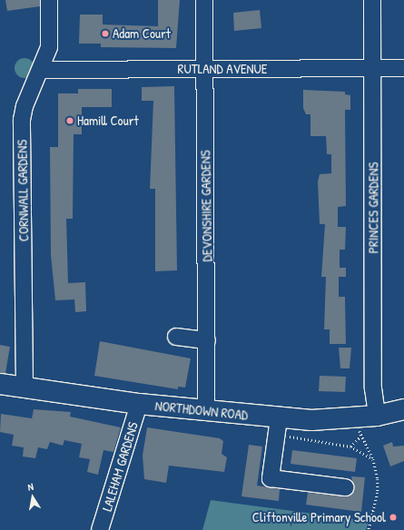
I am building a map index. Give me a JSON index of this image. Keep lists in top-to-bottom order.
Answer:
{
  "streets": {
    "main road": ["NORTHDOWN ROAD"],
    "street": [
      "RUTLAND AVENUE",
      "CORNWALL GARDENS",
      "DEVONSHIRE GARDENS",
      "PRINCES GARDENS",
      "LALEHAM GARDENS"
    ]
  },
  "crossings": [
    ["RUTLAND AVENUE", "CORNWALL GARDENS"],
    ["RUTLAND AVENUE", "DEVONSHIRE GARDENS"],
    ["RUTLAND AVENUE", "PRINCES GARDENS"],
    ["CORNWALL GARDENS", "NORTHDOWN ROAD"],
    ["DEVONSHIRE GARDENS", "NORTHDOWN ROAD"],
    ["PRINCES GARDENS", "NORTHDOWN ROAD"],
    ["NORTHDOWN ROAD", "LALEHAM GARDENS"]
  ],
  "places": ["Adam Court", "Hamill Court", "Cliftonville Primary School"],
  "north": "top"
}
